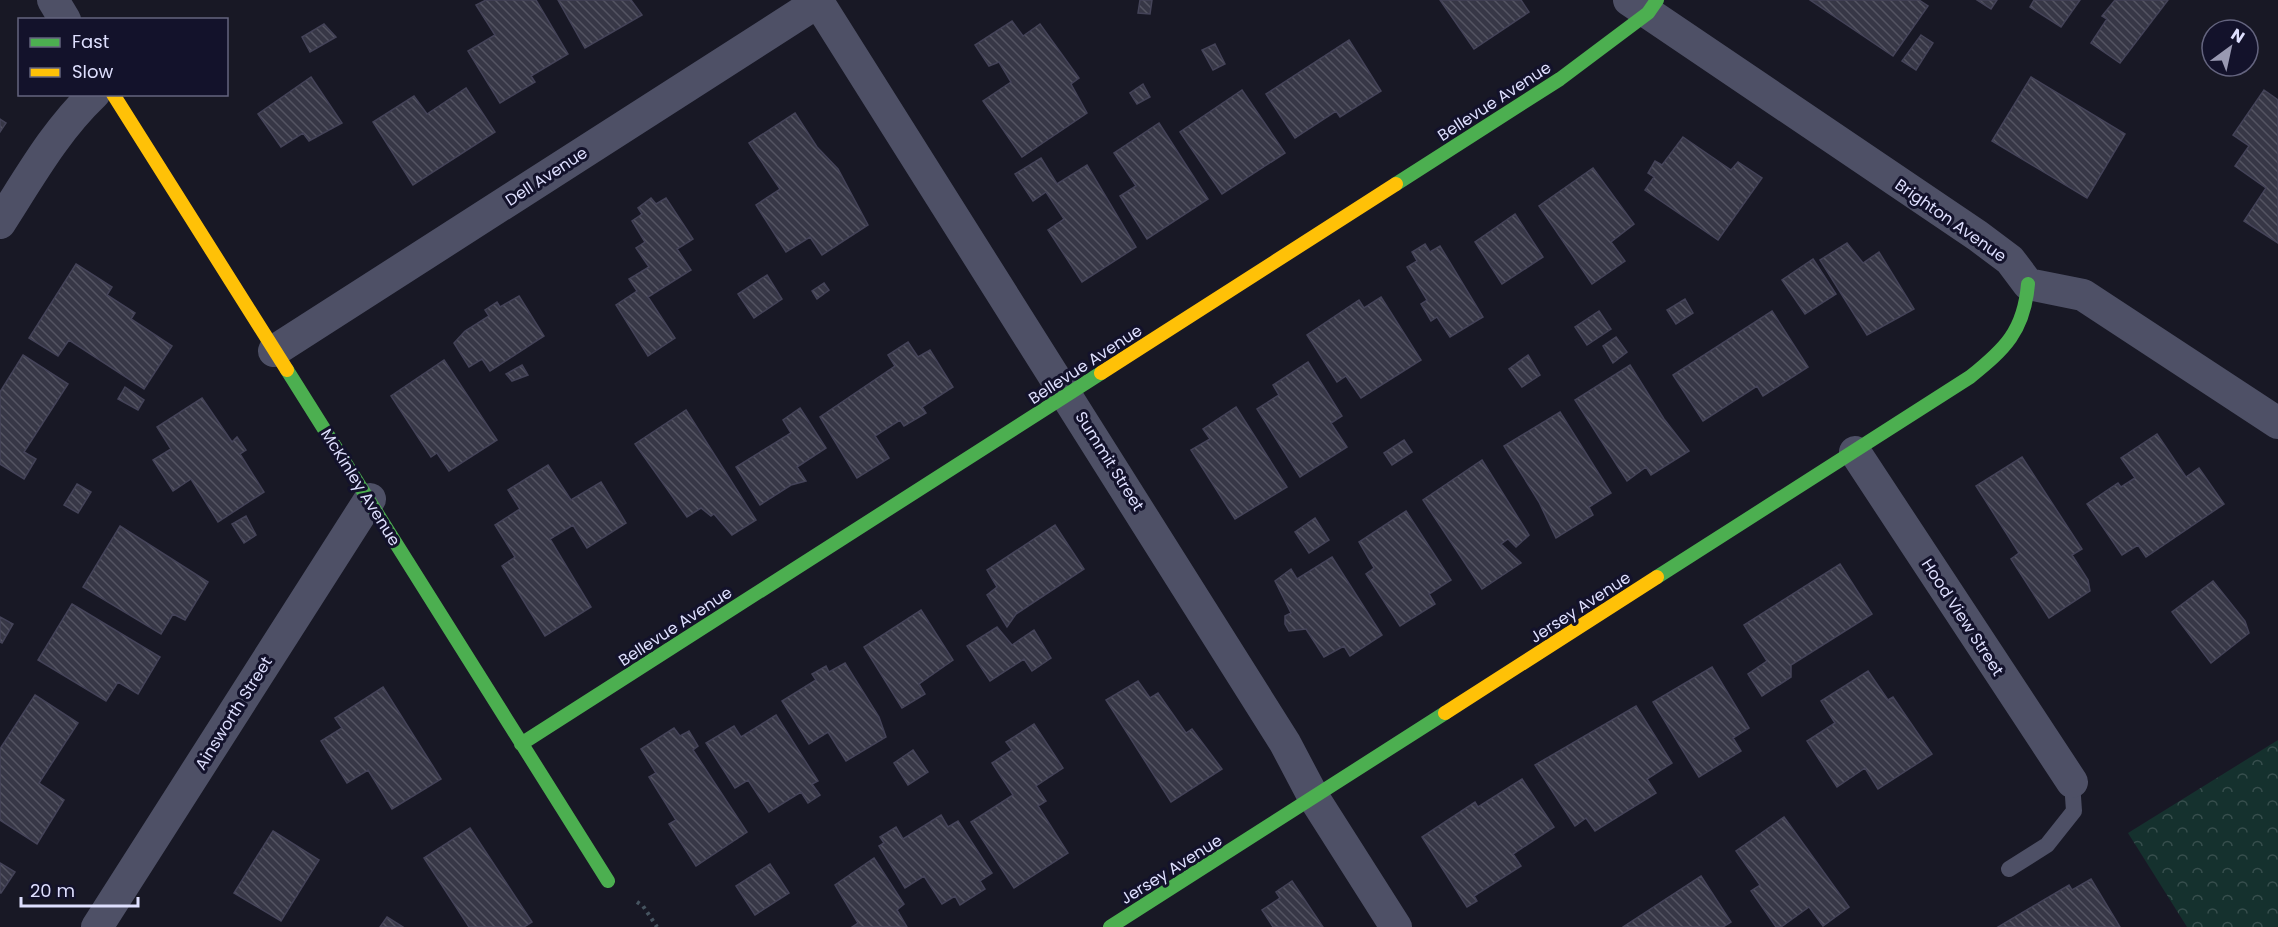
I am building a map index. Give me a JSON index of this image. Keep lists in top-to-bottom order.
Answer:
{
  "streets": {
    "street": [
      "Bellevue Avenue",
      "Dell Avenue",
      "Brighton Avenue",
      "Summit Street",
      "McKinley Avenue",
      "Jersey Avenue",
      "Hood View Street",
      "Ainsworth Street"
    ]
  },
  "crossings": [
    ["Bellevue Avenue", "Brighton Avenue"],
    ["Bellevue Avenue", "Summit Street"],
    ["Bellevue Avenue", "McKinley Avenue"],
    ["Dell Avenue", "Summit Street"],
    ["Dell Avenue", "McKinley Avenue"],
    ["Brighton Avenue", "Jersey Avenue"],
    ["Summit Street", "Jersey Avenue"],
    ["McKinley Avenue", "Ainsworth Street"],
    ["Jersey Avenue", "Hood View Street"]
  ],
  "legend": ["Fast", "Slow"],
  "scale_bar": "20 m",
  "north": "top right"
}
